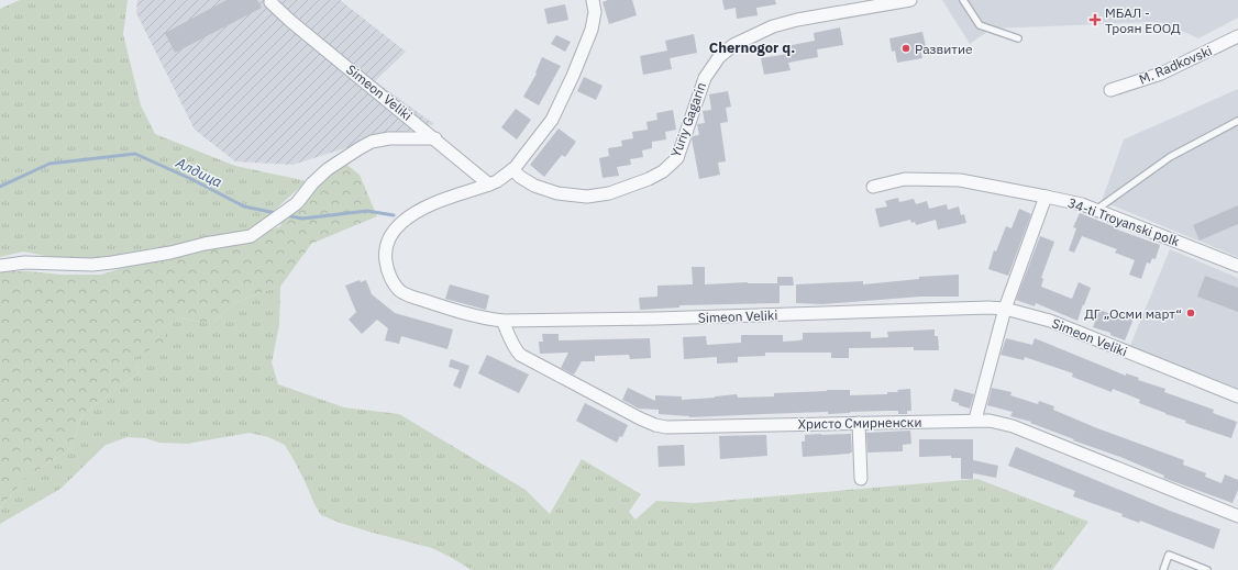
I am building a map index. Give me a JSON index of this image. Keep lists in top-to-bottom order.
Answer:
{
  "streets": {
    "street": [
      "M. Radkovski",
      "Simeon Veliki",
      "Yuriy Gagarin",
      "34-ti Troyanski polk",
      "Христо Смирненски"
    ]
  },
  "crossings": [
    ["Simeon Veliki", "Yuriy Gagarin"],
    ["Simeon Veliki", "Христо Смирненски"]
  ],
  "districts": ["Chernogor q."],
  "water": ["Алдица"],
  "places": {
    "health": ["МБАЛ - Троян ЕООД"],
    "other": ["Развитие", "ДГ „Осми март“"]
  }
}
